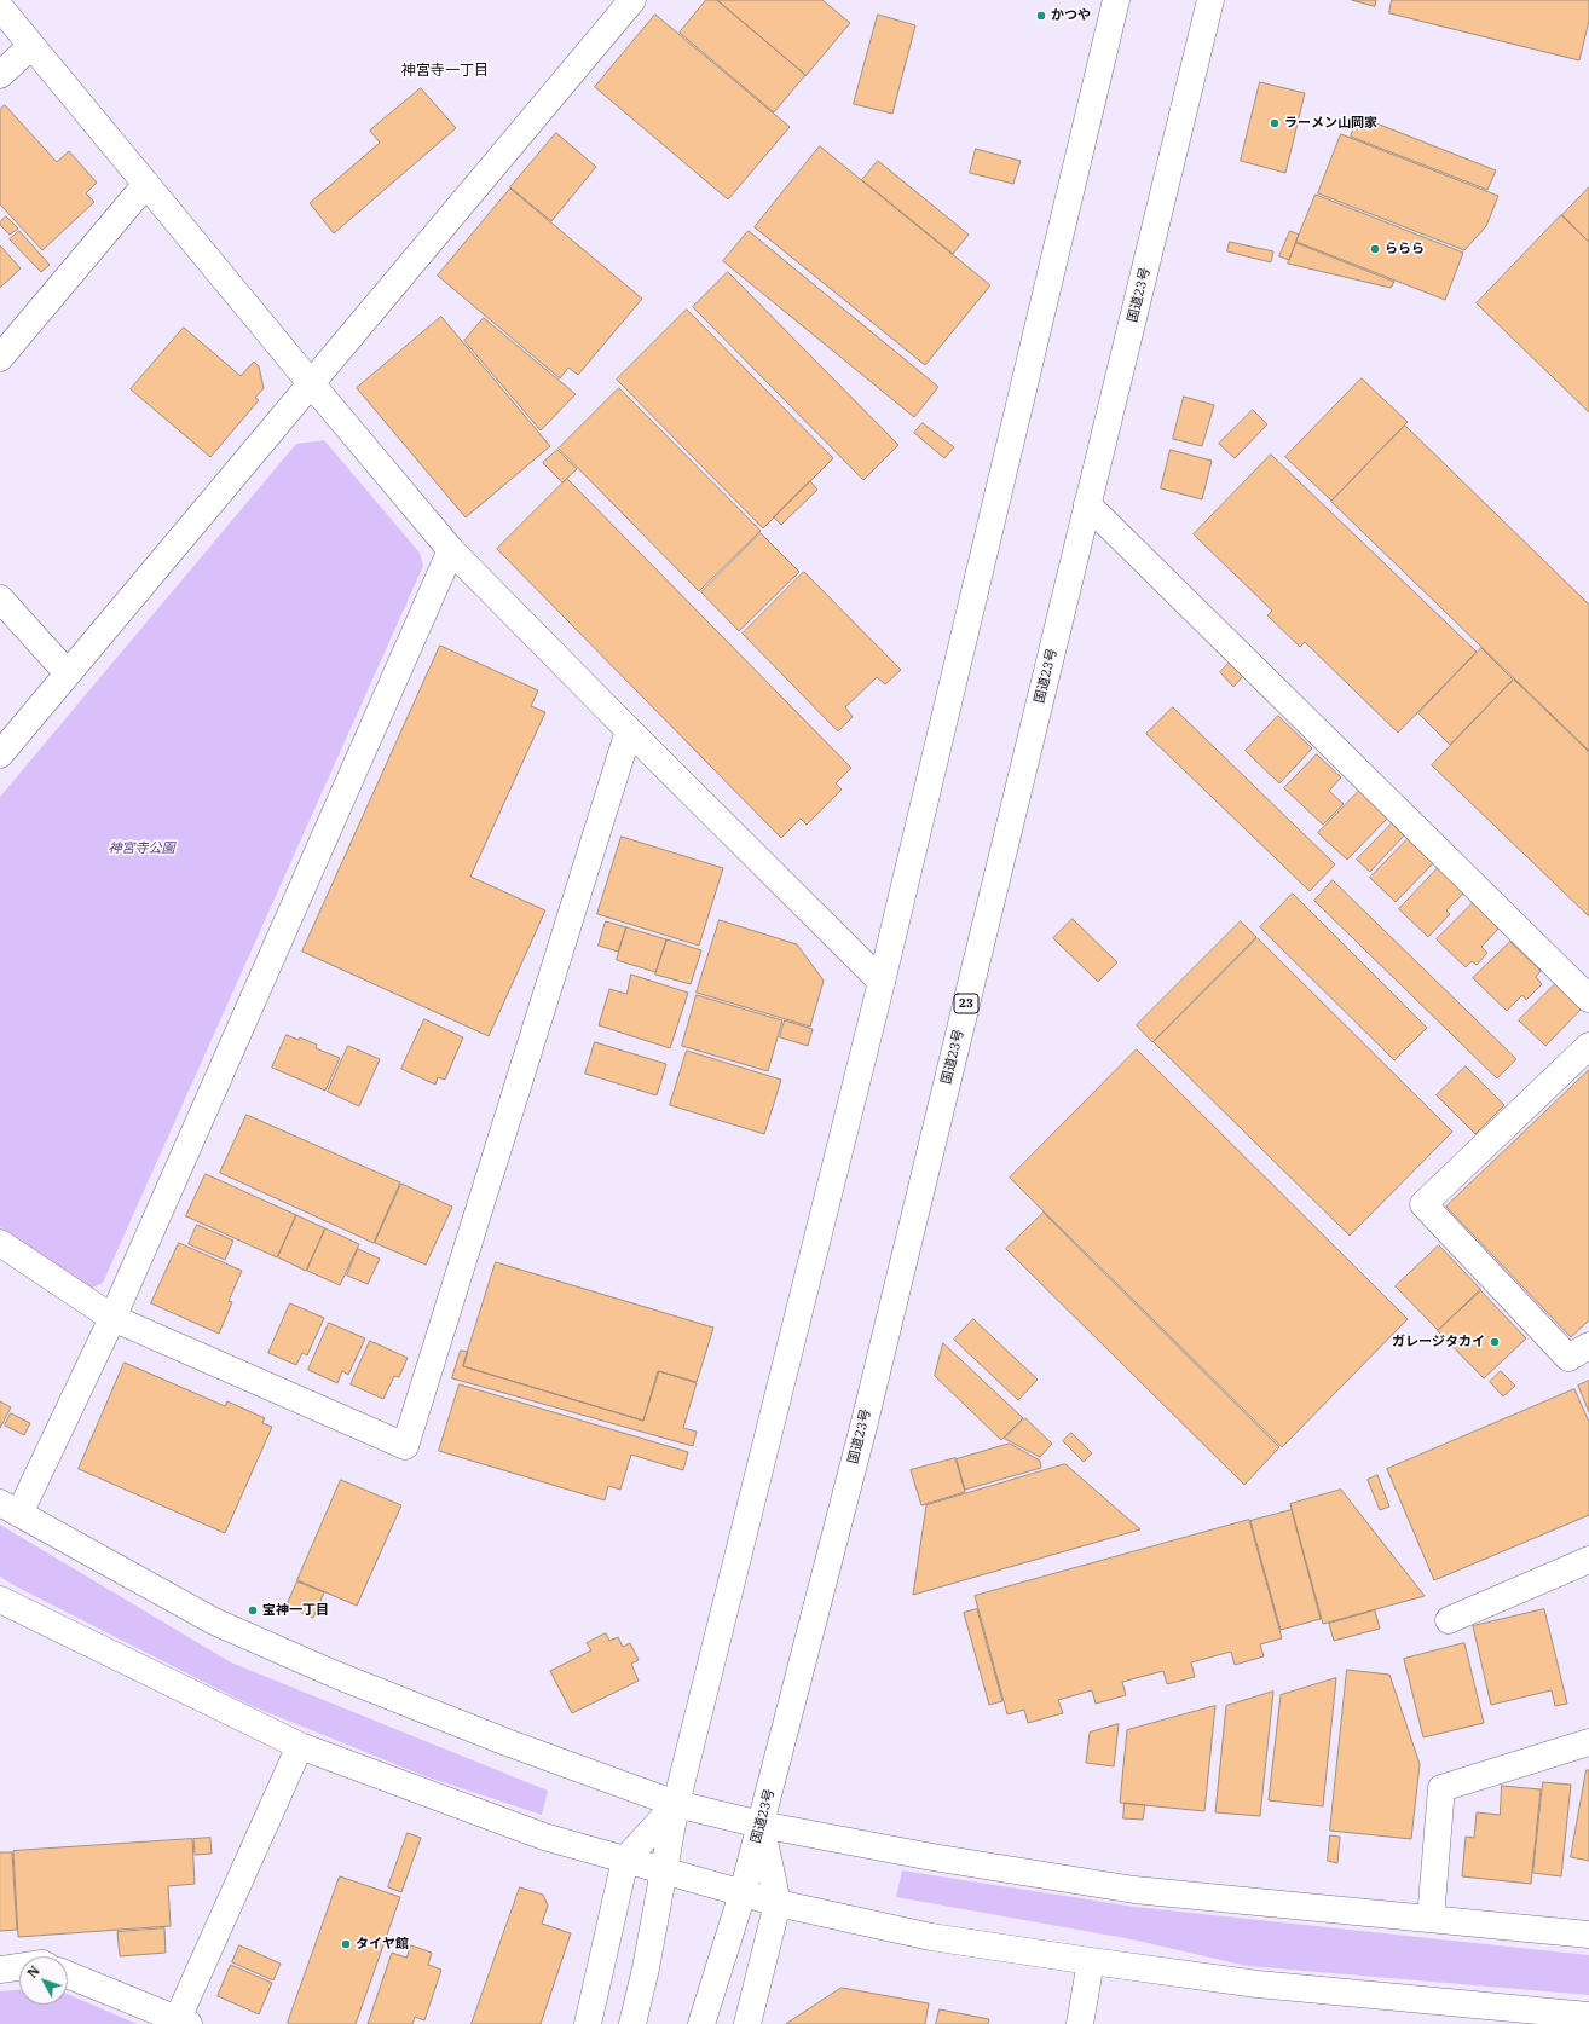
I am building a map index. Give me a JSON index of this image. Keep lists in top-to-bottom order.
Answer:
{
  "streets": {
    "main road": ["国道23号", "23"]
  },
  "districts": ["神宮寺一丁目"],
  "parks": ["神宮寺公園"],
  "places": [
    "かつや",
    "ラーメン山岡家",
    "ららら",
    "ガレージタカイ",
    "宝神一丁目",
    "タイヤ館"
  ],
  "north": "top left"
}
